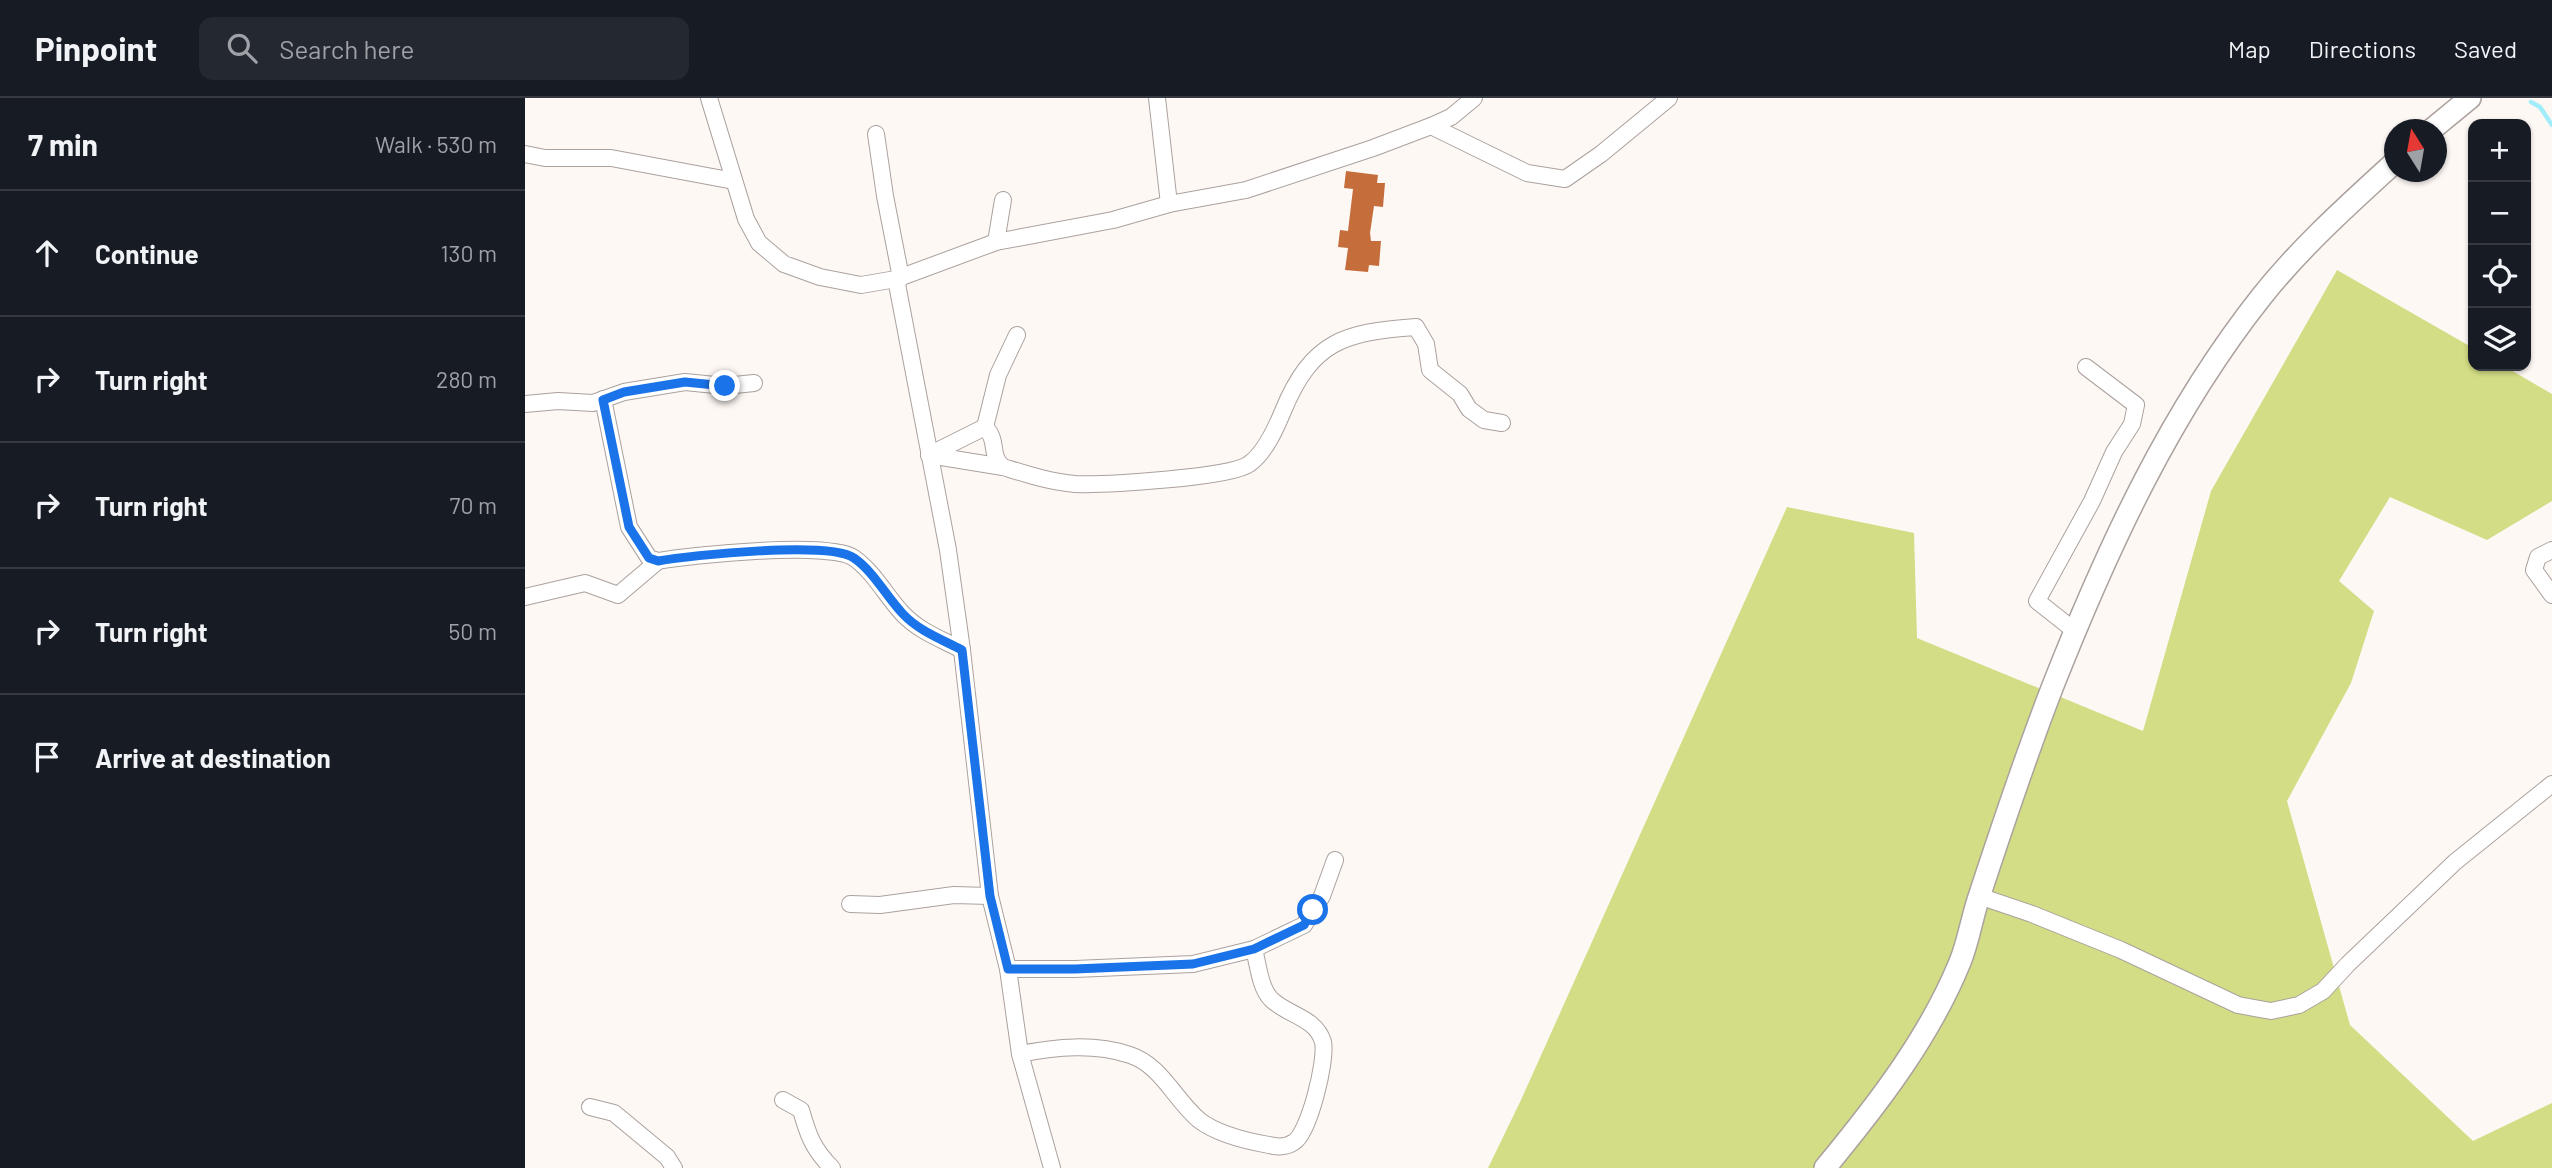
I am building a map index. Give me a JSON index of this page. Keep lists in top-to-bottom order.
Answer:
{
  "north": "top",
  "page": {
    "header": "Pinpoint",
    "search": "Search here",
    "nav": ["Map", "Directions", "Saved"],
    "heading": ["7 min", "Walk · 530 m"],
    "map_buttons": ["+", "−"],
    "list": [
      ["Continue", "130 m"],
      ["Turn right", "280 m"],
      ["Turn right", "70 m"],
      ["Turn right", "50 m"],
      "Arrive at destination"
    ]
  }
}
